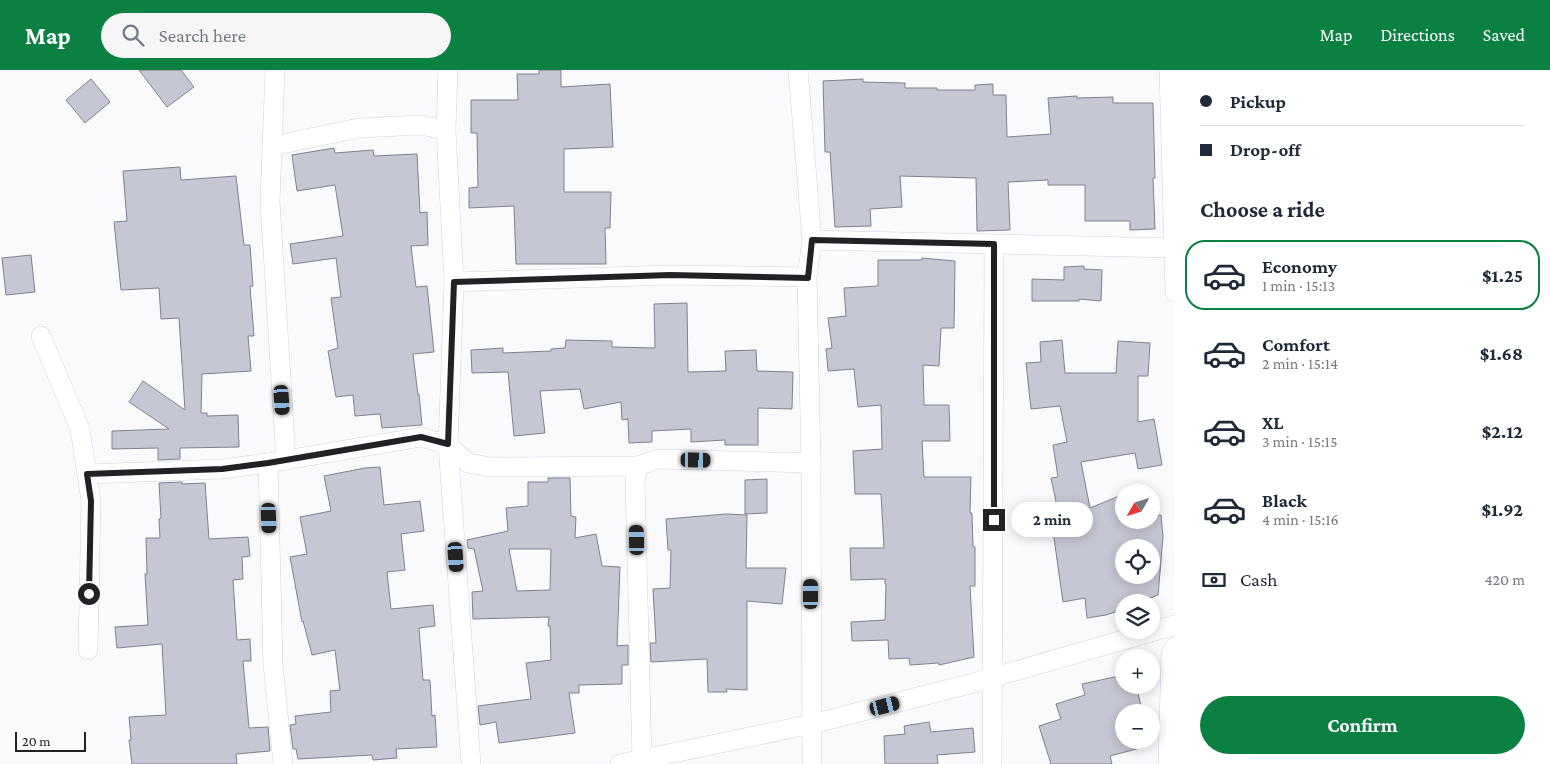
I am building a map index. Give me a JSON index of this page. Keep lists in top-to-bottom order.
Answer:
{
  "scale_bar": "20 m",
  "north": "bottom left",
  "page": {
    "header": "Map",
    "search": "Search here",
    "nav": ["Map", "Directions", "Saved"],
    "banner": ["Pickup", "Drop-off"],
    "heading": "Choose a ride",
    "list": [
      {
        "name": "Economy",
        "note": "1 min · 15:13",
        "value": "$1.25"
      },
      {
        "name": "Comfort",
        "note": "2 min · 15:14",
        "value": "$1.68"
      },
      {
        "name": "XL",
        "note": "3 min · 15:15",
        "value": "$2.12"
      },
      {
        "name": "Black",
        "note": "4 min · 15:16",
        "value": "$1.92"
      }
    ],
    "map_buttons": ["+", "−"],
    "bubble": "2 min",
    "pay": ["Cash", "420 m"],
    "buttons": "Confirm",
    "scale": "20 m"
  }
}
